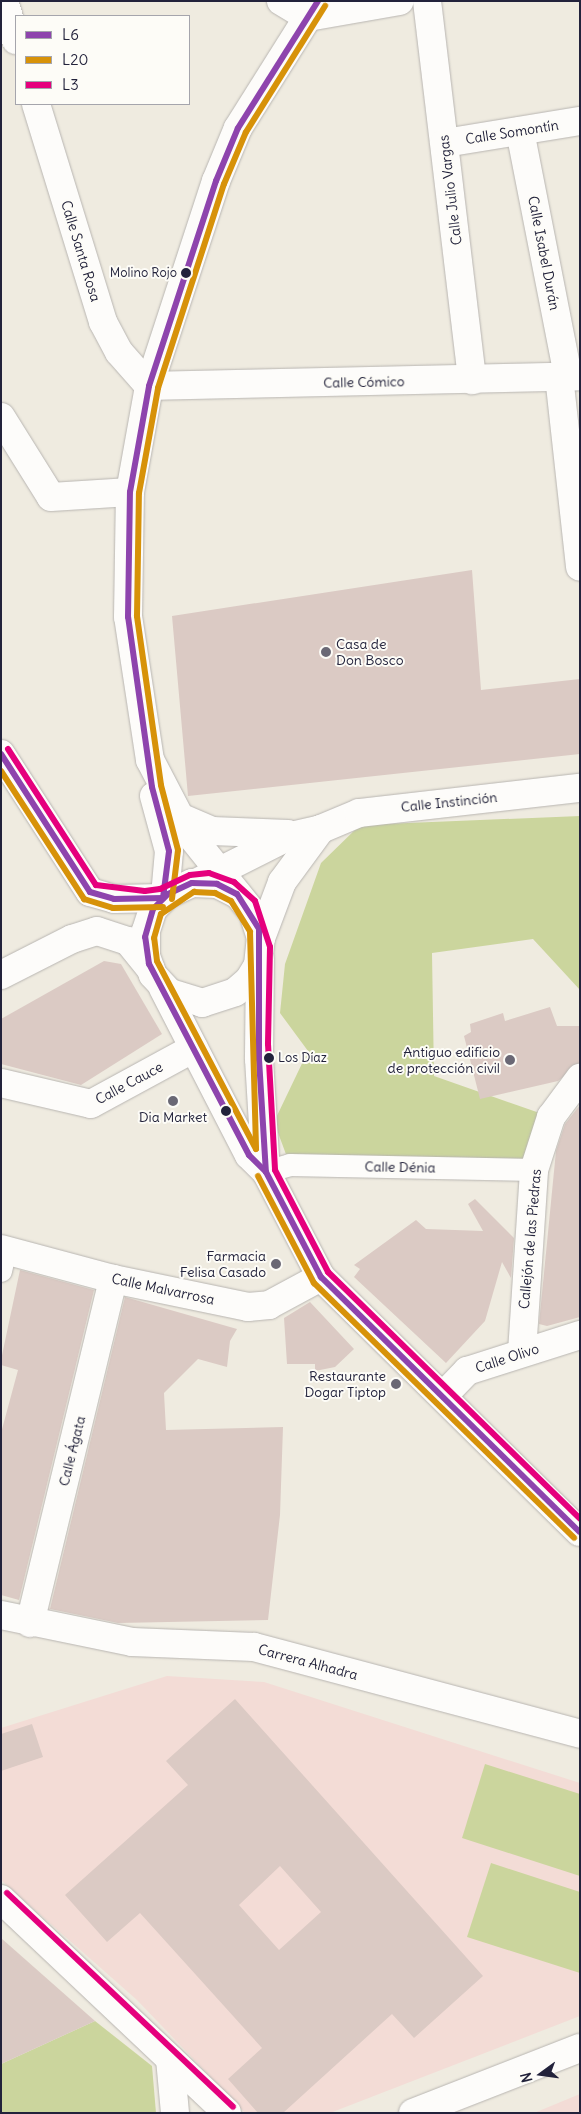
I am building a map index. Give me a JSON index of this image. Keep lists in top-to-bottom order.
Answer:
{
  "streets": {
    "street": [
      "Calle Somontín",
      "Calle Julio Vargas",
      "Calle Santa Rosa",
      "Calle Isabel Durán",
      "Calle Cómico",
      "Calle Instinción",
      "Calle Cauce",
      "Calle Dénia",
      "Callejón de las Piedras",
      "Calle Malvarrosa",
      "Calle Olivo",
      "Calle Ágata",
      "Carrera Alhadra"
    ]
  },
  "crossings": [
    ["Calle Somontín", "Calle Julio Vargas"],
    ["Calle Somontín", "Calle Isabel Durán"],
    ["Calle Julio Vargas", "Calle Cómico"],
    ["Calle Santa Rosa", "Calle Cómico"],
    ["Calle Isabel Durán", "Calle Cómico"],
    ["Calle Dénia", "Callejón de las Piedras"],
    ["Callejón de las Piedras", "Calle Olivo"],
    ["Calle Malvarrosa", "Calle Ágata"],
    ["Calle Ágata", "Carrera Alhadra"]
  ],
  "places": [
    "Molino Rojo",
    "Casa de Don Bosco",
    "Los Díaz",
    "Antiguo edificio de protección civil",
    "Dia Market",
    "Farmacia Felisa Casado",
    "Restaurante Dogar Tiptop"
  ],
  "lines": ["transit line L6", "transit line L20", "transit line L3"],
  "legend": ["L6", "L20", "L3"],
  "north": "left"
}
